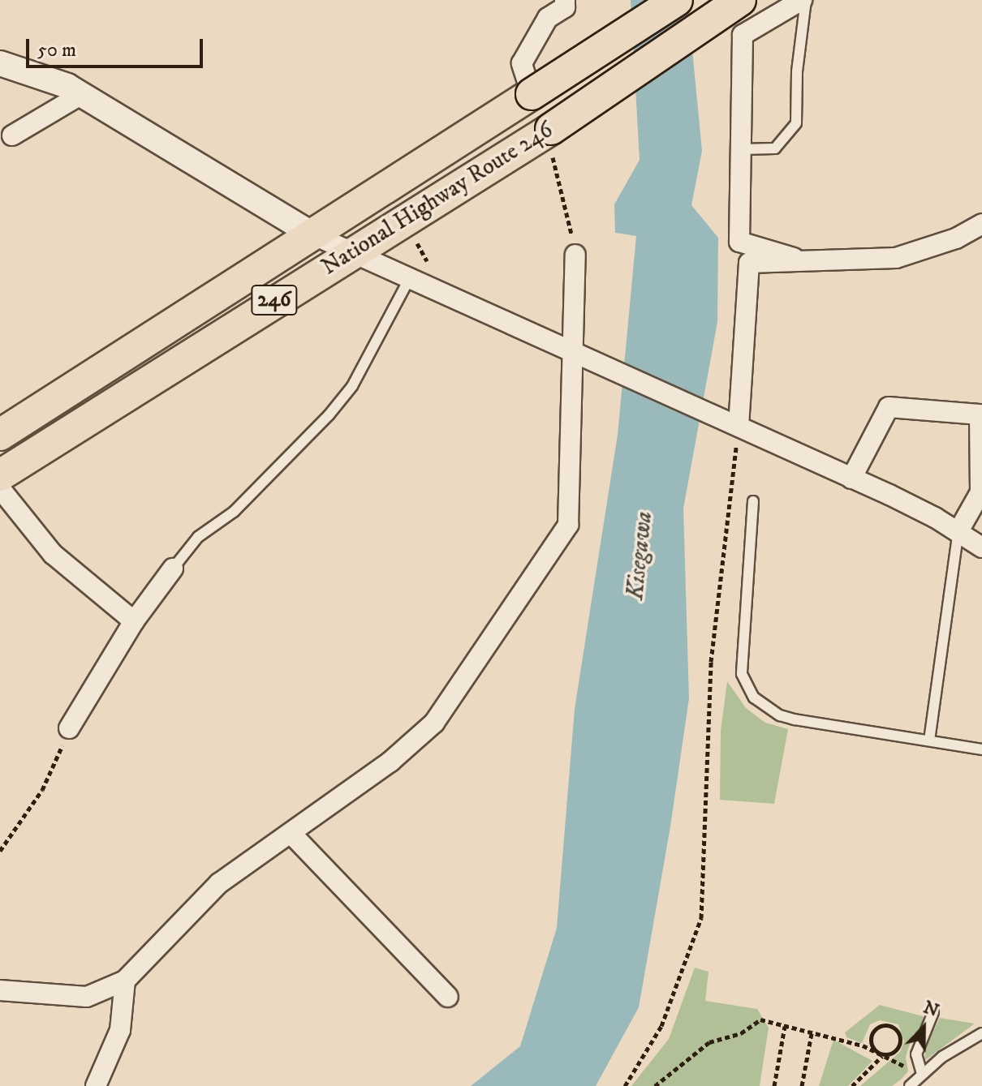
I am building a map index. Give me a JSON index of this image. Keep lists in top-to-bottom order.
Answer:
{
  "streets": {
    "highway": ["National Highway Route 246", "246"]
  },
  "water": ["Kisegawa"],
  "scale_bar": "50 m",
  "north": "top"
}
